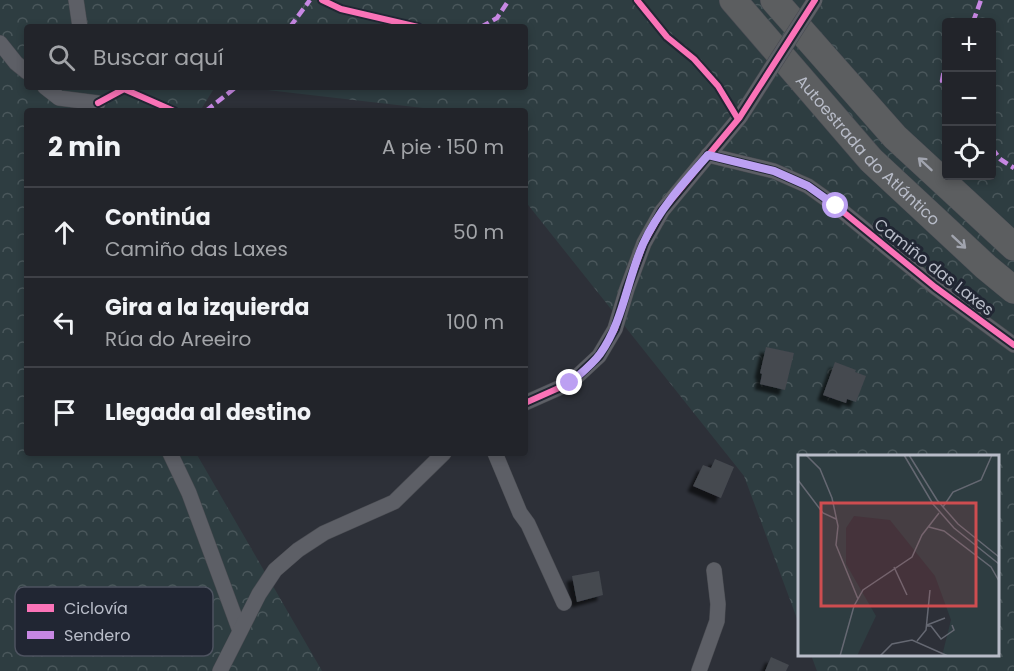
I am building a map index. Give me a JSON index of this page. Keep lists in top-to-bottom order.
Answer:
{
  "streets": {
    "highway": ["Autoestrada do Atlántico"],
    "street": ["Camiño das Laxes"]
  },
  "legend": ["Ciclovía", "Sendero"],
  "page": {
    "map_buttons": ["+", "−"],
    "search": "Buscar aquí",
    "heading": ["2 min", "A pie · 150 m"],
    "list": [
      ["Continúa", "Camiño das Laxes", "50 m"],
      ["Gira a la izquierda", "Rúa do Areeiro", "100 m"],
      "Llegada al destino"
    ]
  }
}
